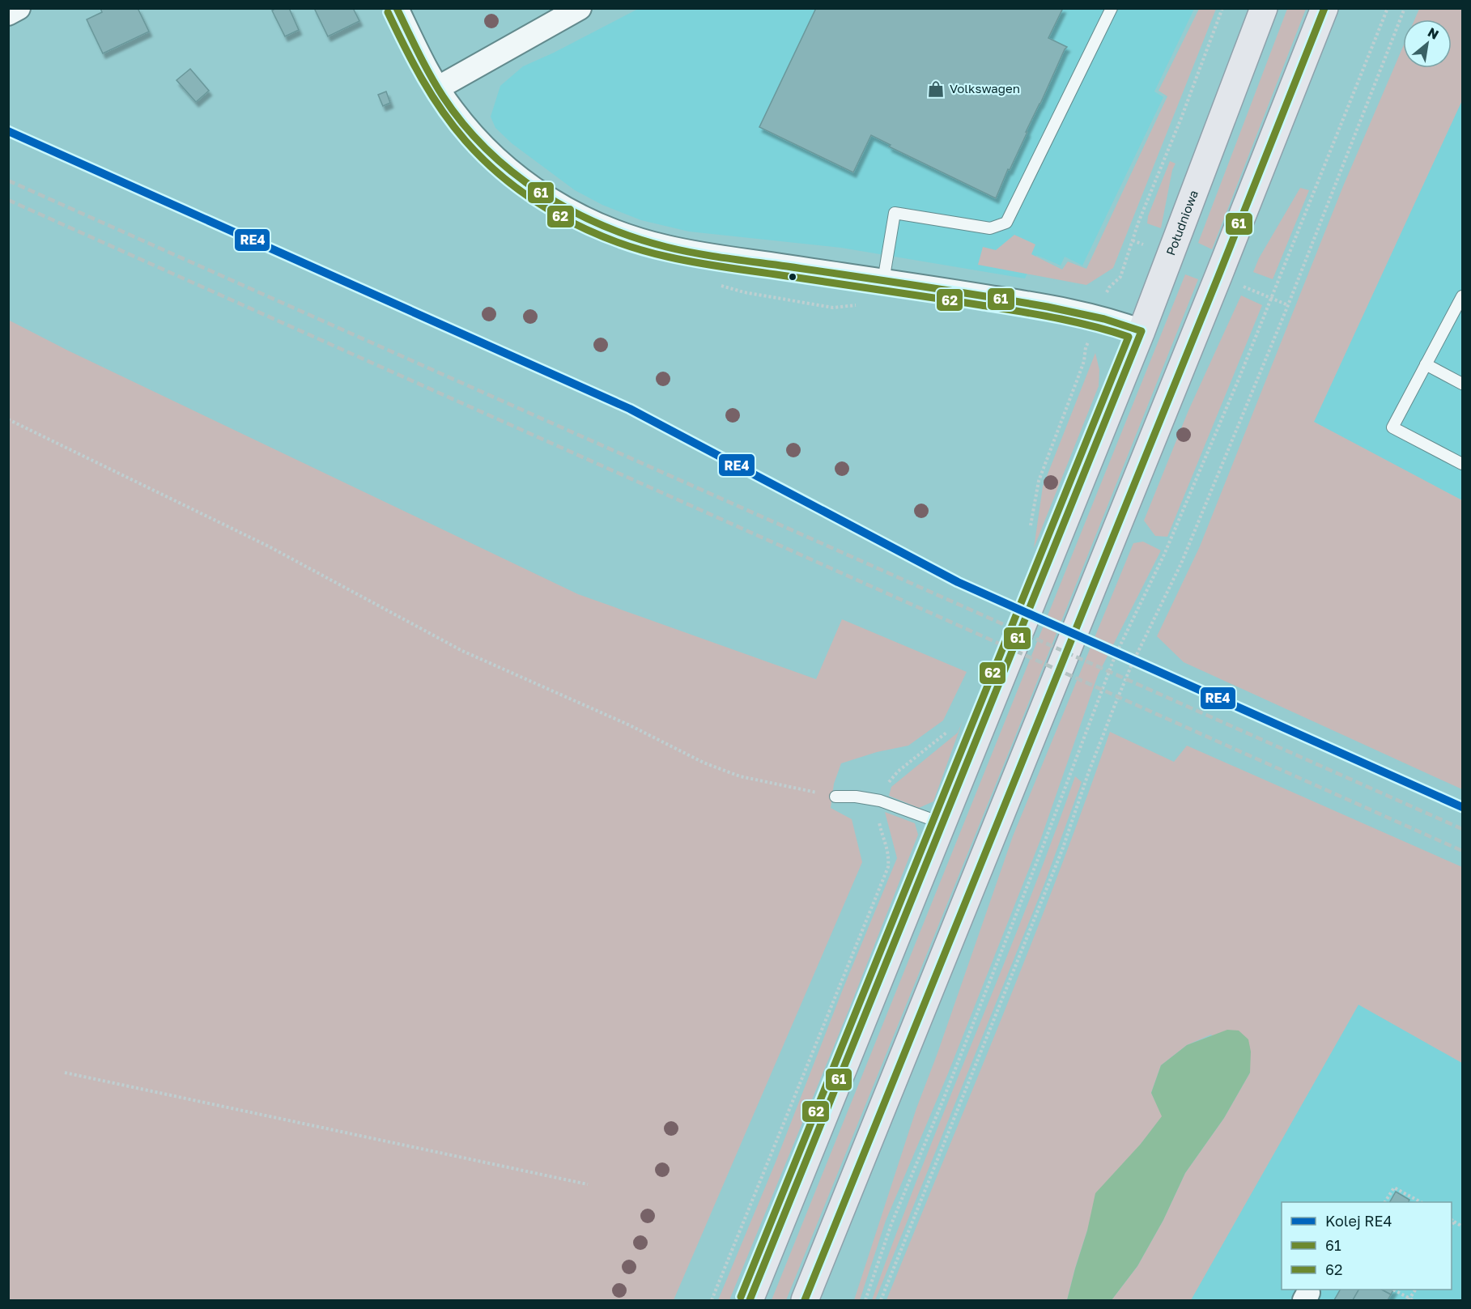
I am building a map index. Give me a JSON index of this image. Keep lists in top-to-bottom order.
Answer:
{
  "streets": {
    "main road": ["Południowa"]
  },
  "places": {
    "shop": ["Volkswagen"]
  },
  "lines": ["transit line 61", "transit line 62", "rail line RE4"],
  "legend": ["Kolej RE4", "61", "62"],
  "north": "top right"
}
